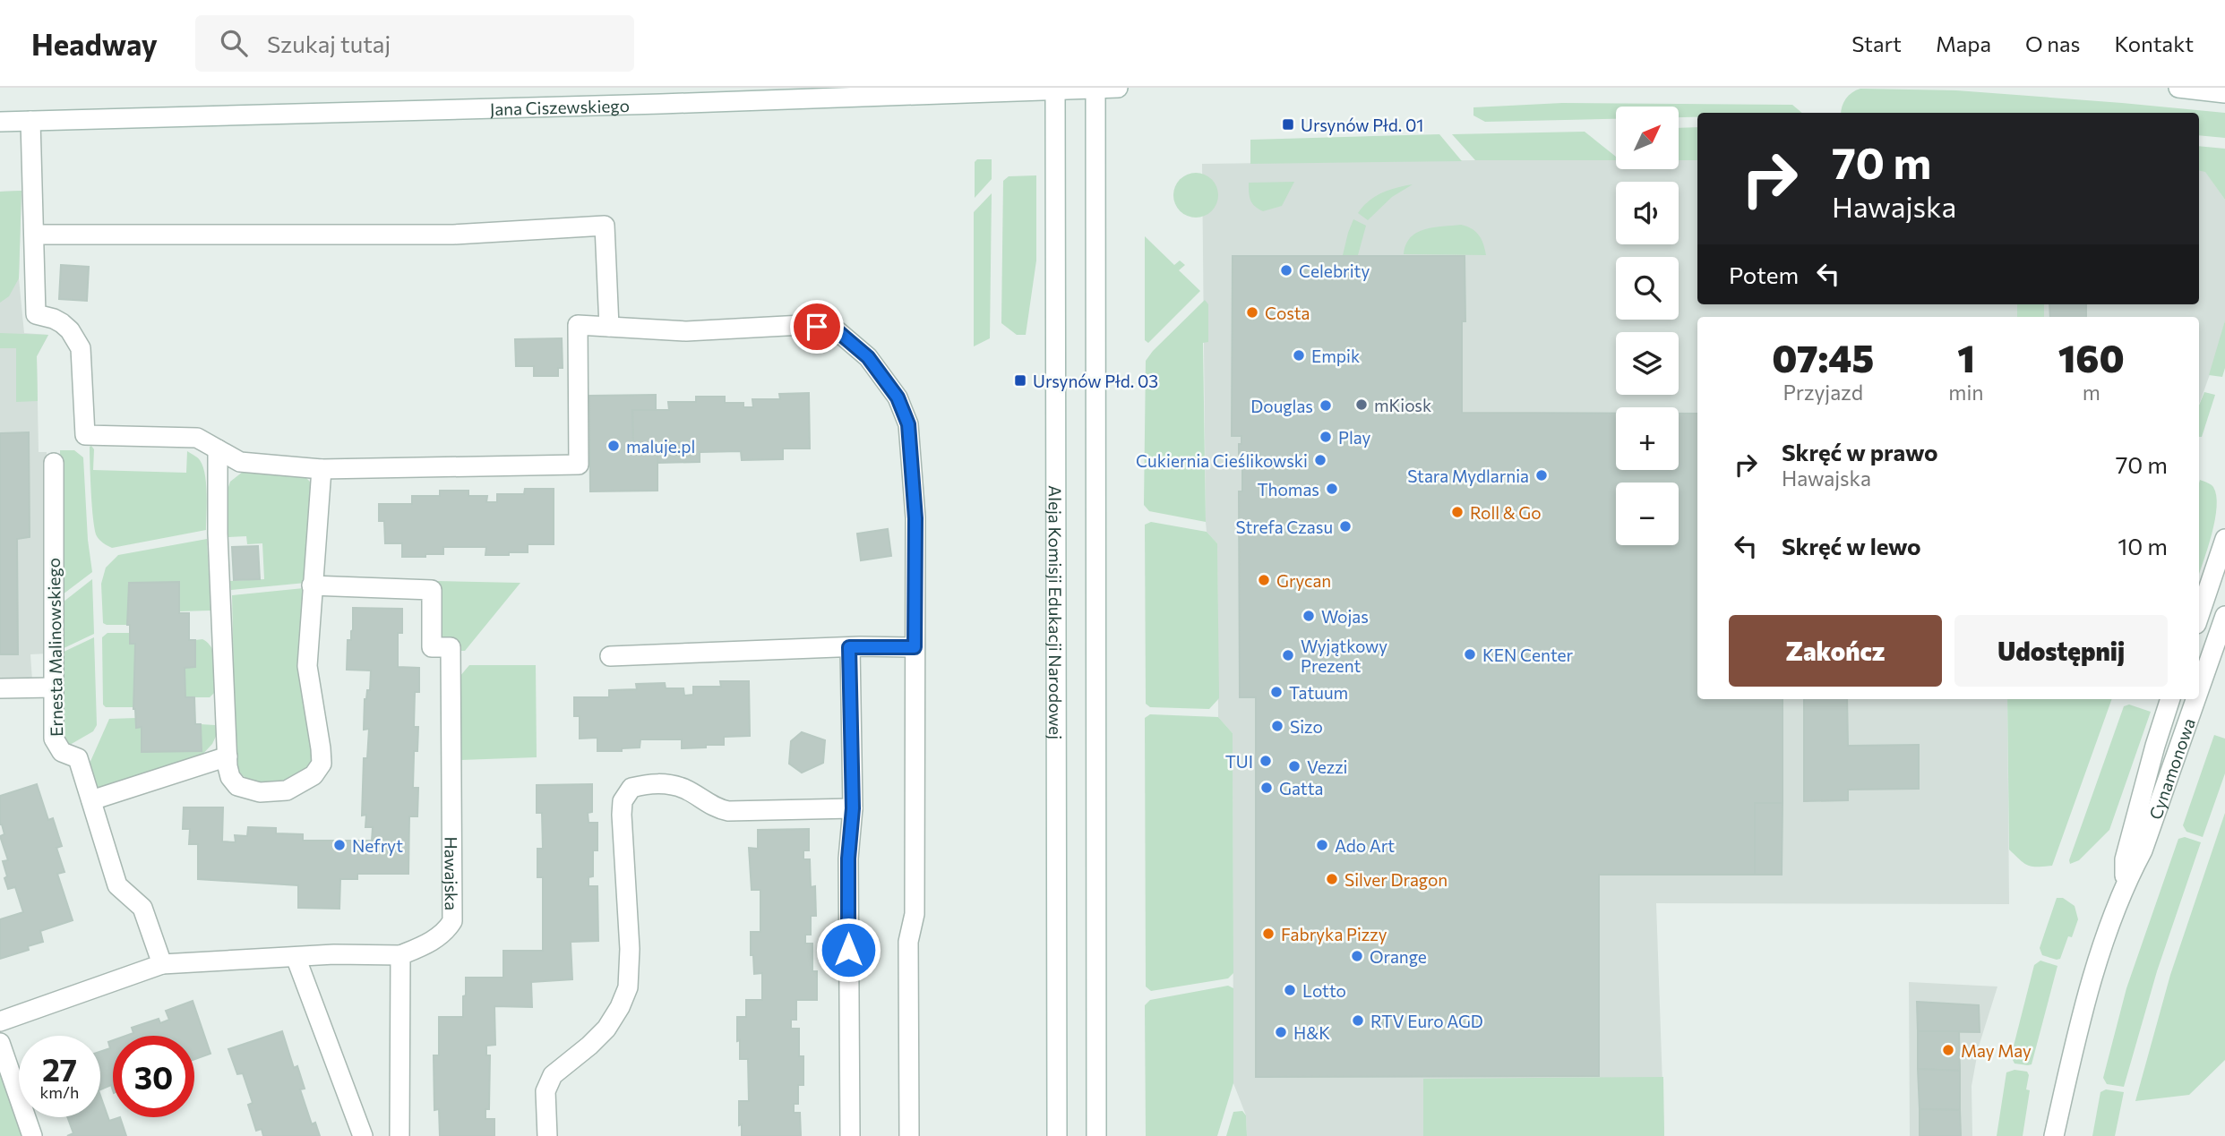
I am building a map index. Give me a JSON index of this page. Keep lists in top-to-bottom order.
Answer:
{
  "streets": {
    "street": [
      "Jana Ciszewskiego",
      "Aleja Komisji Edukacji Narodowej",
      "Ernesta Malinowskiego",
      "Cynamonowa",
      "Hawajska"
    ]
  },
  "crossings": [
    ["Jana Ciszewskiego", "Aleja Komisji Edukacji Narodowej"]
  ],
  "places": {
    "transit": ["Ursynów Płd. 01", "Ursynów Płd. 03"],
    "other": [
      "Celebrity",
      "Costa",
      "Empik",
      "mKiosk",
      "Douglas",
      "Play",
      "maluje.pl",
      "Cukiernia Cieślikowski",
      "Stara Mydlarnia",
      "Thomas",
      "Roll & Go",
      "Strefa Czasu",
      "Grycan",
      "Wojas",
      "KEN Center",
      "Wyjątkowy Prezent",
      "Tatuum",
      "Sizo",
      "TUI",
      "Vezzi",
      "Gatta",
      "Nefryt",
      "Ado Art",
      "Silver Dragon",
      "Fabryka Pizzy",
      "Orange",
      "Lotto",
      "RTV Euro AGD",
      "H&K",
      "May May"
    ]
  },
  "north": "top right",
  "page": {
    "header": "Headway",
    "search": "Szukaj tutaj",
    "nav": [
      "Start",
      "Mapa",
      "O nas",
      "Kontakt"
    ],
    "map_buttons": ["+", "−"],
    "turn": ["70 m", "Hawajska"],
    "then": "Potem",
    "eta": [
      "07:45",
      "Przyjazd",
      "1",
      "min",
      "160",
      "m"
    ],
    "list": [
      {
        "name": "Skręć w prawo",
        "note": "Hawajska",
        "value": "70 m"
      },
      {
        "name": "Skręć w lewo",
        "value": "10 m"
      }
    ],
    "buttons": ["Zakończ", "Udostępnij"],
    "speed": "27 km/h",
    "limit": "30"
  }
}
